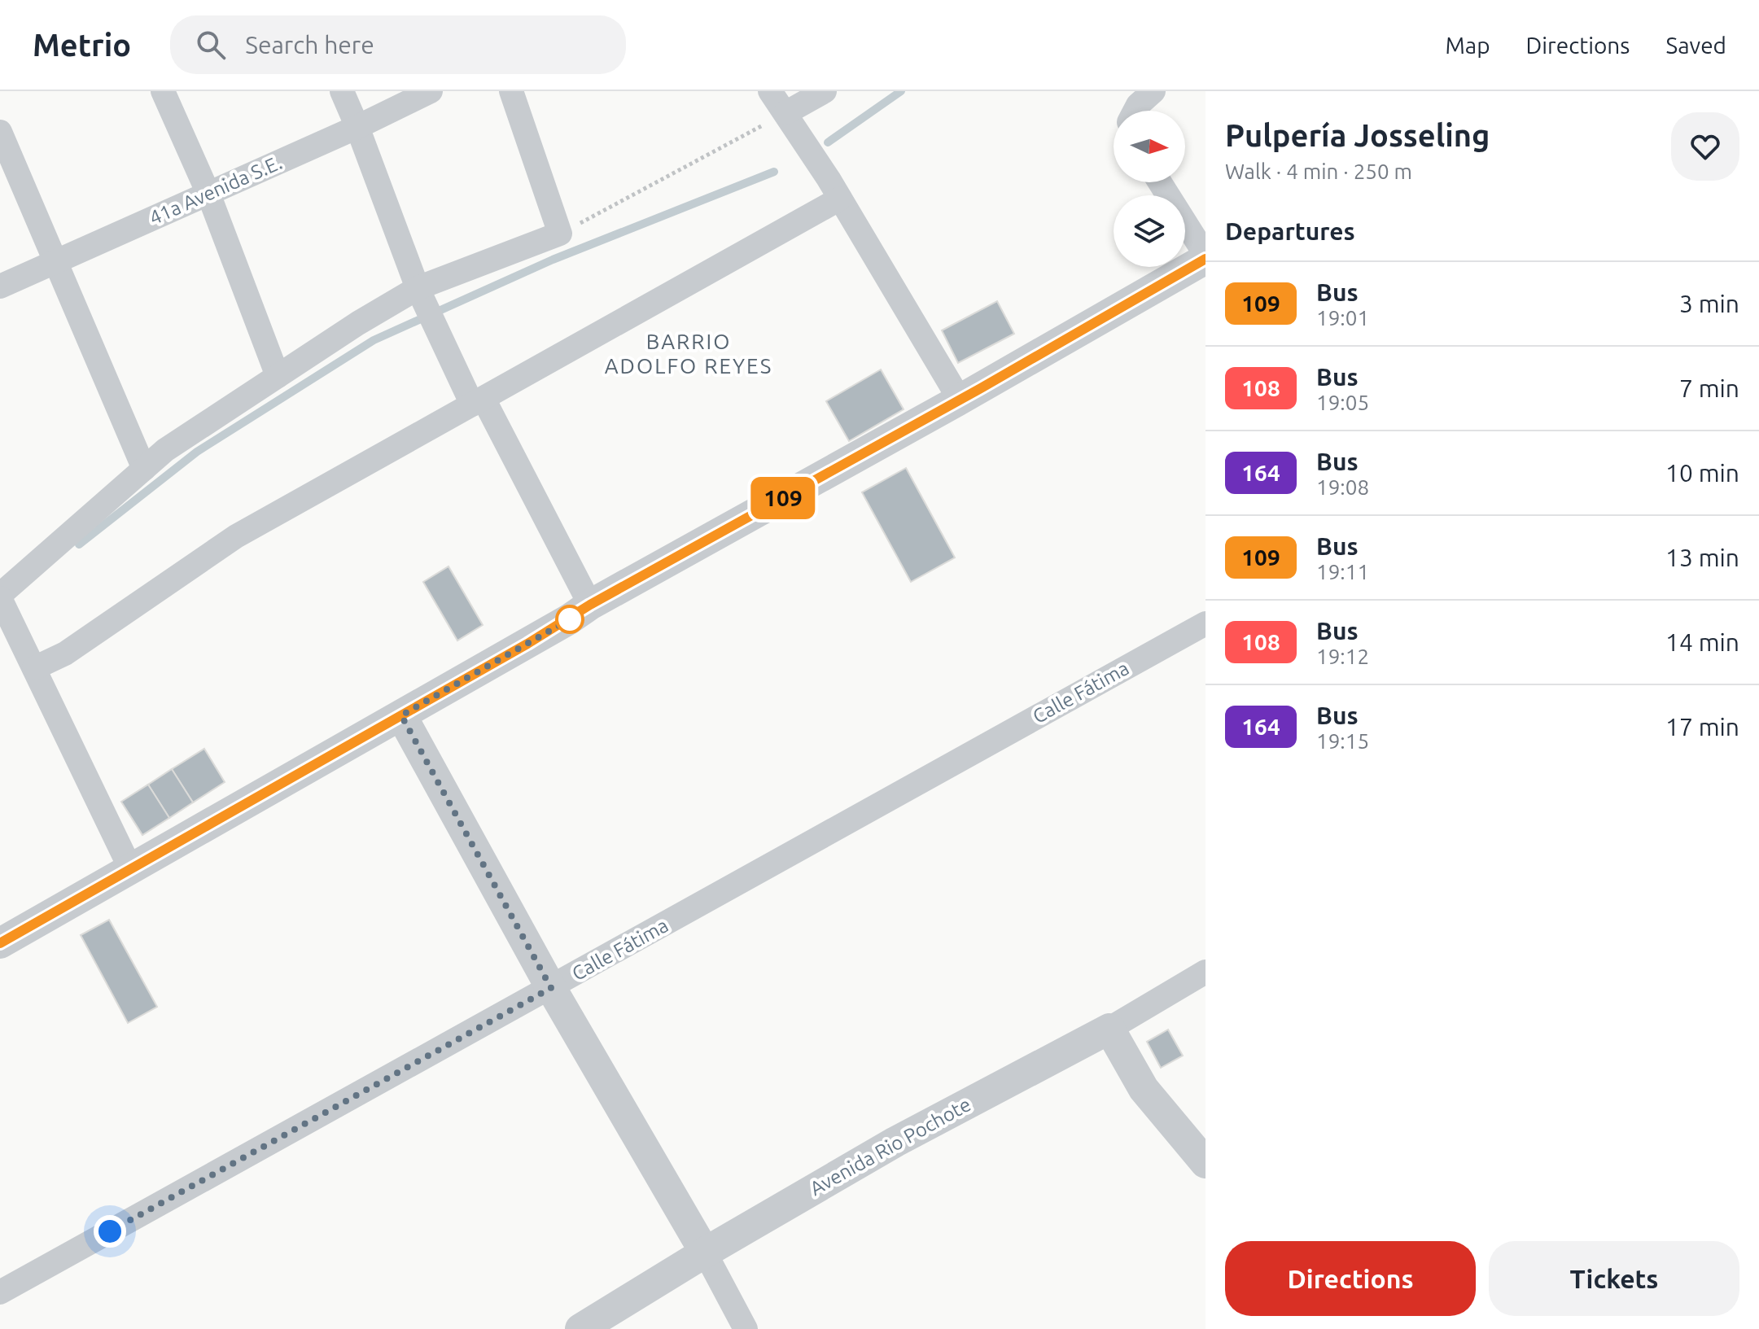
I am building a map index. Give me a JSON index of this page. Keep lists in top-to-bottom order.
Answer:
{
  "streets": {
    "street": ["41a Avenida S.E.", "Calle Fátima", "Avenida Rio Pochote"]
  },
  "districts": ["BARRIO ADOLFO REYES"],
  "lines": ["bus line 109"],
  "north": "right",
  "page": {
    "header": "Metrio",
    "search": "Search here",
    "nav": ["Map", "Directions", "Saved"],
    "on_map": "109",
    "heading": [
      ["Pulpería Josseling", "Walk · 4 min · 250 m"],
      "Departures"
    ],
    "list": [
      {
        "mark": "109",
        "name": "Bus",
        "note": "19:01",
        "value": "3 min"
      },
      {
        "mark": "108",
        "name": "Bus",
        "note": "19:05",
        "value": "7 min"
      },
      {
        "mark": "164",
        "name": "Bus",
        "note": "19:08",
        "value": "10 min"
      },
      {
        "mark": "109",
        "name": "Bus",
        "note": "19:11",
        "value": "13 min"
      },
      {
        "mark": "108",
        "name": "Bus",
        "note": "19:12",
        "value": "14 min"
      },
      {
        "mark": "164",
        "name": "Bus",
        "note": "19:15",
        "value": "17 min"
      }
    ],
    "buttons": ["Directions", "Tickets"]
  }
}
